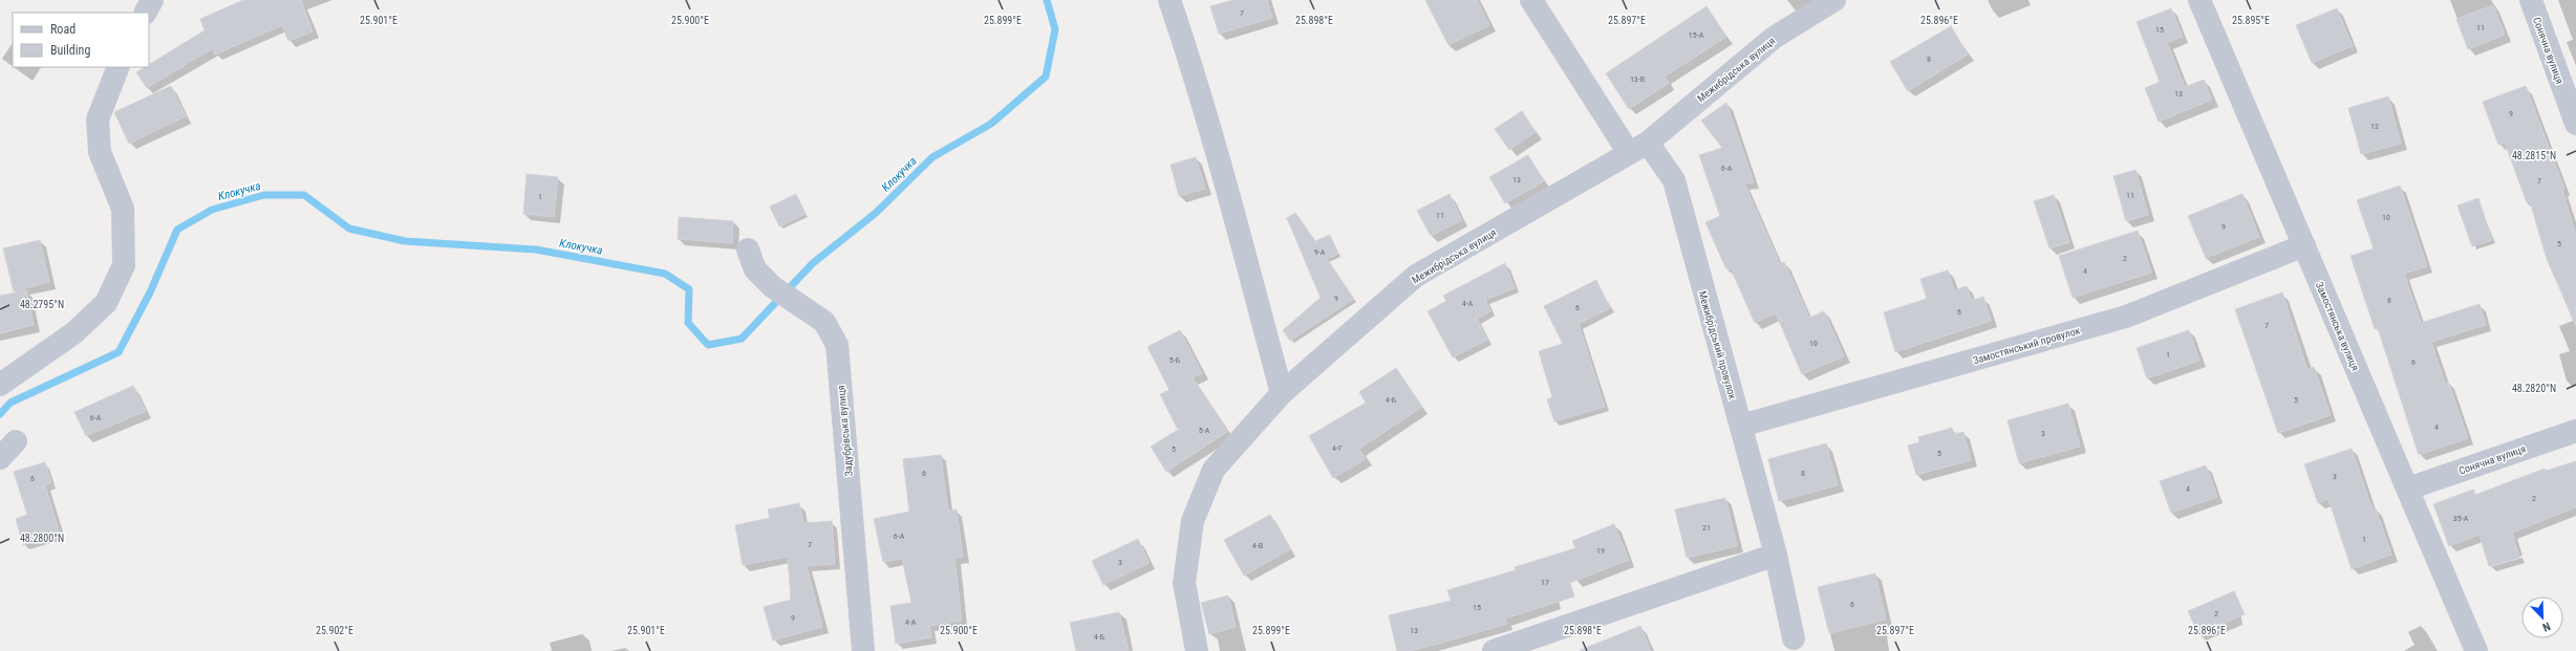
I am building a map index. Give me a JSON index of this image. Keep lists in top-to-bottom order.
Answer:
{
  "streets": {
    "street": [
      "Сонячна вулиця",
      "Межибрідська вулиця",
      "Замостянська вулиця",
      "Межибрідський провулок",
      "Замостянський провулок",
      "Задубрівська вулиця"
    ]
  },
  "crossings": [
    ["Сонячна вулиця", "Замостянська вулиця"],
    ["Межибрідська вулиця", "Межибрідський провулок"],
    ["Замостянська вулиця", "Замостянський провулок"],
    ["Межибрідський провулок", "Замостянський провулок"]
  ],
  "water": ["Клокучка"],
  "house_numbers": [
    "7",
    "11",
    "15",
    "15-А",
    "8",
    "13-В",
    "13",
    "9",
    "12",
    "6-А",
    "13",
    "7",
    "11",
    "1",
    "11",
    "10",
    "9",
    "5",
    "9-А",
    "2",
    "4",
    "9",
    "8",
    "4-А",
    "6",
    "6",
    "7",
    "10",
    "1",
    "5-Б",
    "6",
    "4-Б",
    "5",
    "6-А",
    "4",
    "5-А",
    "3",
    "4-Г",
    "5",
    "5",
    "6",
    "8",
    "3",
    "6",
    "4",
    "2",
    "35-А",
    "21",
    "6-А",
    "1",
    "7",
    "4-В",
    "19",
    "3",
    "17",
    "6",
    "15",
    "2",
    "9",
    "4-А",
    "13",
    "4-Б"
  ],
  "legend": ["Road", "Building"],
  "north": "bottom right",
  "coordinates": [
    "25.901°E",
    "25.900°E",
    "25.899°E",
    "25.898°E",
    "25.897°E",
    "25.896°E",
    "25.895°E",
    "48.2815°N",
    "48.2795°N",
    "48.2820°N",
    "48.2800°N",
    "25.902°E"
  ]
}
